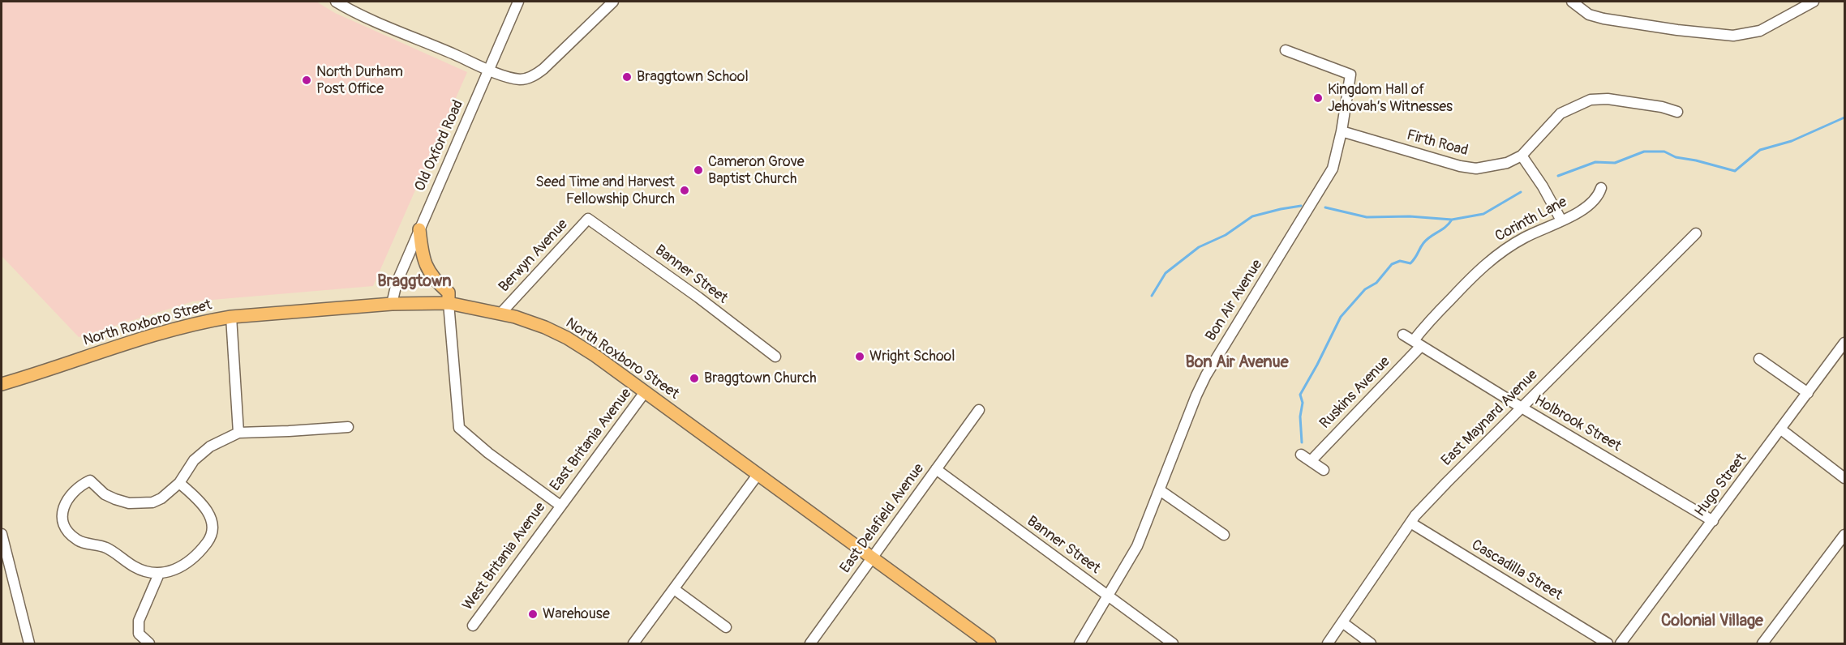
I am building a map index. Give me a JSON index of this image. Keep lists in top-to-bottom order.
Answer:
{
  "streets": {
    "main road": ["North Roxboro Street"],
    "street": [
      "Firth Road",
      "Old Oxford Road",
      "Corinth Lane",
      "Berwyn Avenue",
      "Banner Street",
      "Bon Air Avenue",
      "Ruskins Avenue",
      "East Maynard Avenue",
      "Holbrook Street",
      "East Britania Avenue",
      "Hugo Street",
      "East Delafield Avenue",
      "West Britania Avenue",
      "Cascadilla Street"
    ]
  },
  "crossings": [
    ["Firth Road", "Bon Air Avenue"],
    ["Old Oxford Road", "North Roxboro Street"],
    ["Corinth Lane", "Ruskins Avenue"],
    ["Corinth Lane", "Holbrook Street"],
    ["Berwyn Avenue", "Banner Street"],
    ["Berwyn Avenue", "North Roxboro Street"],
    ["Banner Street", "Bon Air Avenue"],
    ["Banner Street", "East Delafield Avenue"],
    ["North Roxboro Street", "East Britania Avenue"],
    ["North Roxboro Street", "East Delafield Avenue"],
    ["Ruskins Avenue", "Holbrook Street"],
    ["East Maynard Avenue", "Holbrook Street"],
    ["East Maynard Avenue", "Cascadilla Street"],
    ["Holbrook Street", "Hugo Street"],
    ["East Britania Avenue", "West Britania Avenue"]
  ],
  "districts": ["Braggtown", "Bon Air Avenue", "Colonial Village"],
  "places": [
    "Braggtown School",
    "North Durham Post Office",
    "Kingdom Hall of Jehovah’s Witnesses",
    "Cameron Grove Baptist Church",
    "Seed Time and Harvest Fellowship Church",
    "Wright School",
    "Braggtown Church",
    "Warehouse"
  ]
}
